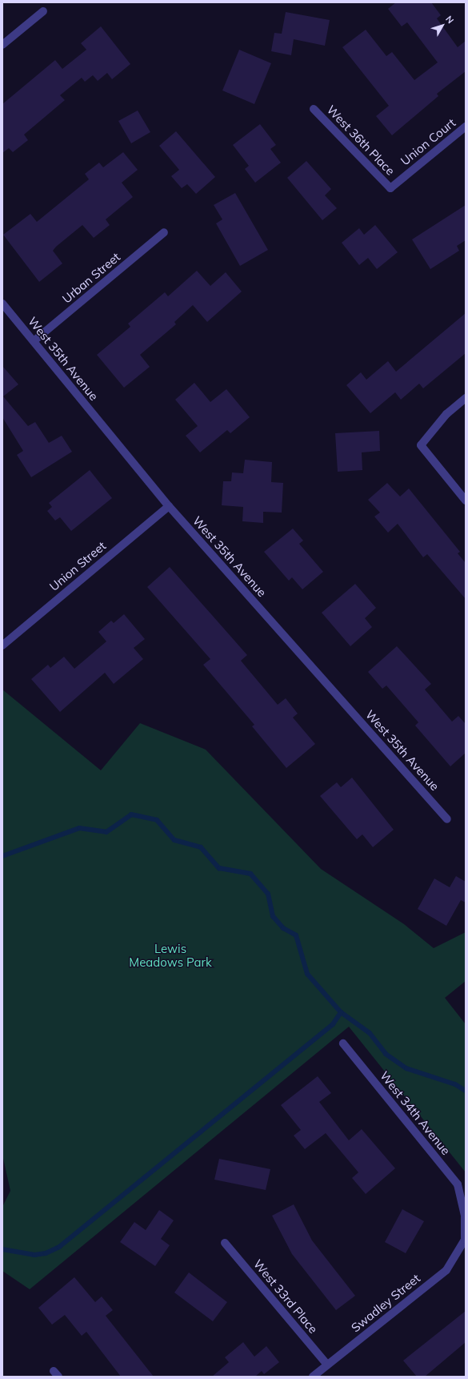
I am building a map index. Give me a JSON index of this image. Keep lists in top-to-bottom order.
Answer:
{
  "streets": {
    "street": [
      "West 36th Place",
      "Union Court",
      "Urban Street",
      "West 35th Avenue",
      "Union Street",
      "West 34th Avenue",
      "West 33rd Place",
      "Swadley Street"
    ]
  },
  "crossings": [
    ["West 36th Place", "Union Court"],
    ["Urban Street", "West 35th Avenue"],
    ["West 35th Avenue", "Union Street"],
    ["West 34th Avenue", "Swadley Street"],
    ["West 33rd Place", "Swadley Street"]
  ],
  "parks": ["Lewis Meadows Park"],
  "north": "top right"
}
